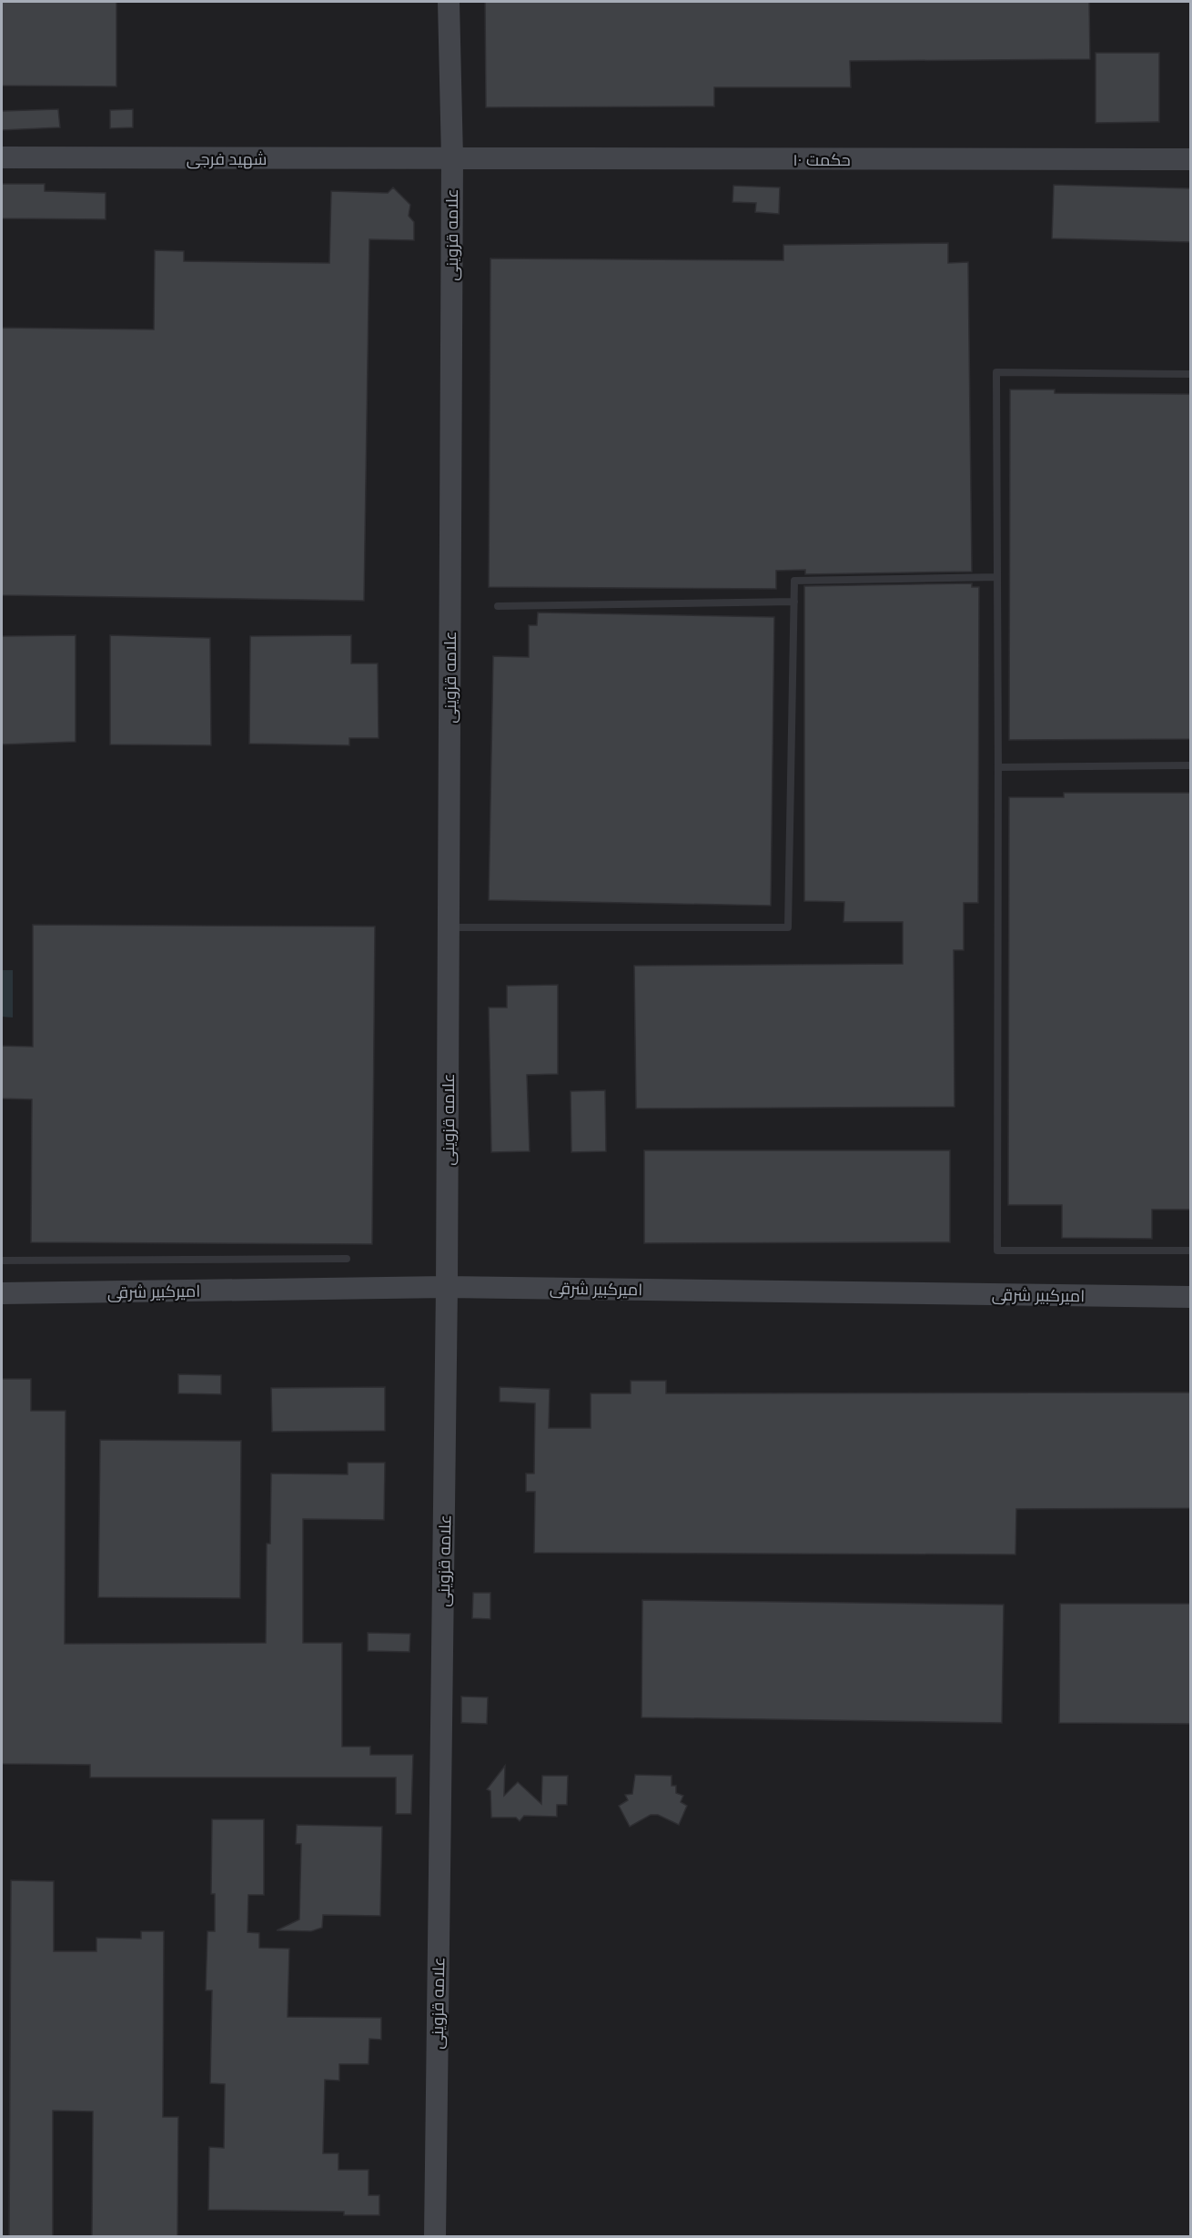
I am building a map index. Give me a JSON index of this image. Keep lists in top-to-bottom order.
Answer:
{
  "streets": {
    "street": [
      "شهید فرجی",
      "حکمت ۱۰",
      "علامه قزوینی",
      "امیرکبیر شرقی"
    ]
  },
  "crossings": [
    ["شهید فرجی", "حکمت ۱۰"],
    ["شهید فرجی", "علامه قزوینی"],
    ["حکمت ۱۰", "علامه قزوینی"],
    ["علامه قزوینی", "امیرکبیر شرقی"]
  ]
}
